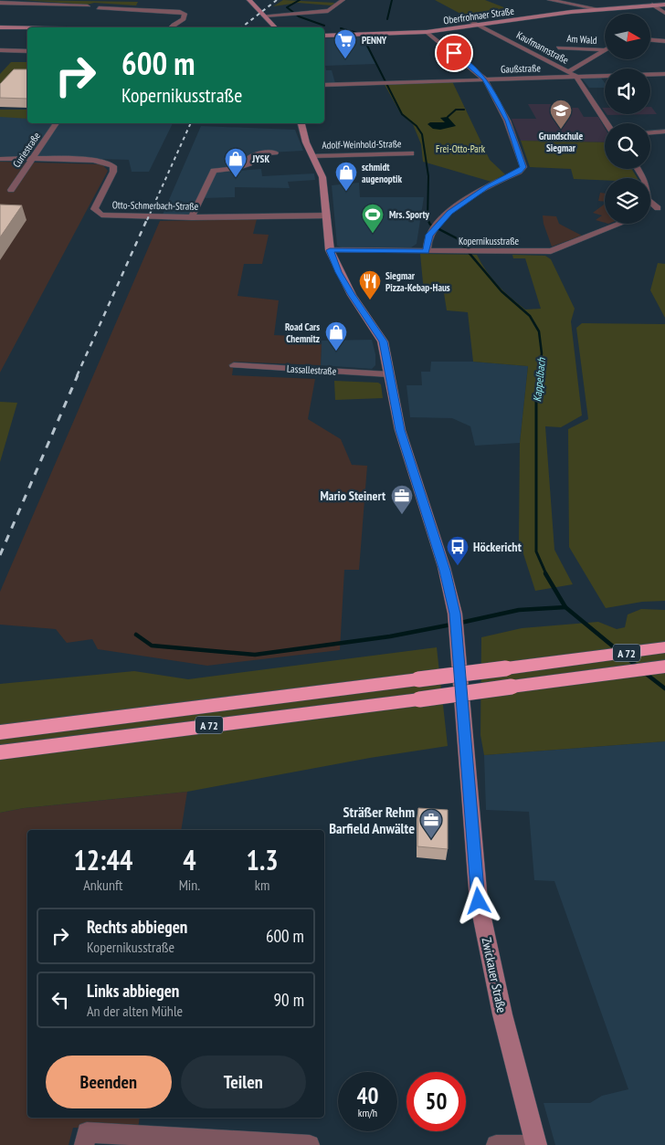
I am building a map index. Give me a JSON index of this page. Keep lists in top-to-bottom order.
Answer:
{
  "streets": {
    "highway": ["A 72"],
    "main road": ["Oberfrohnaer Straße", "Zwickauer Straße"],
    "street": [
      "Am Wald",
      "Kaufmannstraße",
      "Gaußstraße",
      "Adolf-Weinhold-Straße",
      "Curiestraße",
      "Otto-Schmerbach-Straße",
      "Kopernikusstraße",
      "Lassallestraße"
    ]
  },
  "crossings": [
    ["Oberfrohnaer Straße", "Kaufmannstraße"],
    ["Am Wald", "Kaufmannstraße"],
    ["Kaufmannstraße", "Gaußstraße"],
    ["Adolf-Weinhold-Straße", "Zwickauer Straße"],
    ["Curiestraße", "Otto-Schmerbach-Straße"],
    ["Otto-Schmerbach-Straße", "Zwickauer Straße"],
    ["Kopernikusstraße", "Zwickauer Straße"],
    ["Lassallestraße", "Zwickauer Straße"]
  ],
  "water": ["Kappelbach"],
  "parks": ["Frei-Otto-Park"],
  "places": {
    "supermarket": ["PENNY"],
    "school or university": ["Grundschule Siegmar"],
    "shop": ["JYSK", "schmidt augenoptik", "Road Cars Chemnitz"],
    "sports": ["Mrs. Sporty"],
    "restaurant": ["Siegmar Pizza-Kebap-Haus"],
    "office": ["Mario Steinert", "Sträßer Rehm Barfield Anwälte"],
    "bus stop": ["Höckericht"]
  },
  "north": "right",
  "page": {
    "turn": ["600 m", "Kopernikusstraße"],
    "eta": [
      "12:44",
      "Ankunft",
      "4",
      "Min.",
      "1.3",
      "km"
    ],
    "list": [
      {
        "name": "Rechts abbiegen",
        "note": "Kopernikusstraße",
        "value": "600 m"
      },
      {
        "name": "Links abbiegen",
        "note": "An der alten Mühle",
        "value": "90 m"
      }
    ],
    "buttons": ["Beenden", "Teilen"],
    "speed": "40 km/h",
    "limit": "50"
  }
}
